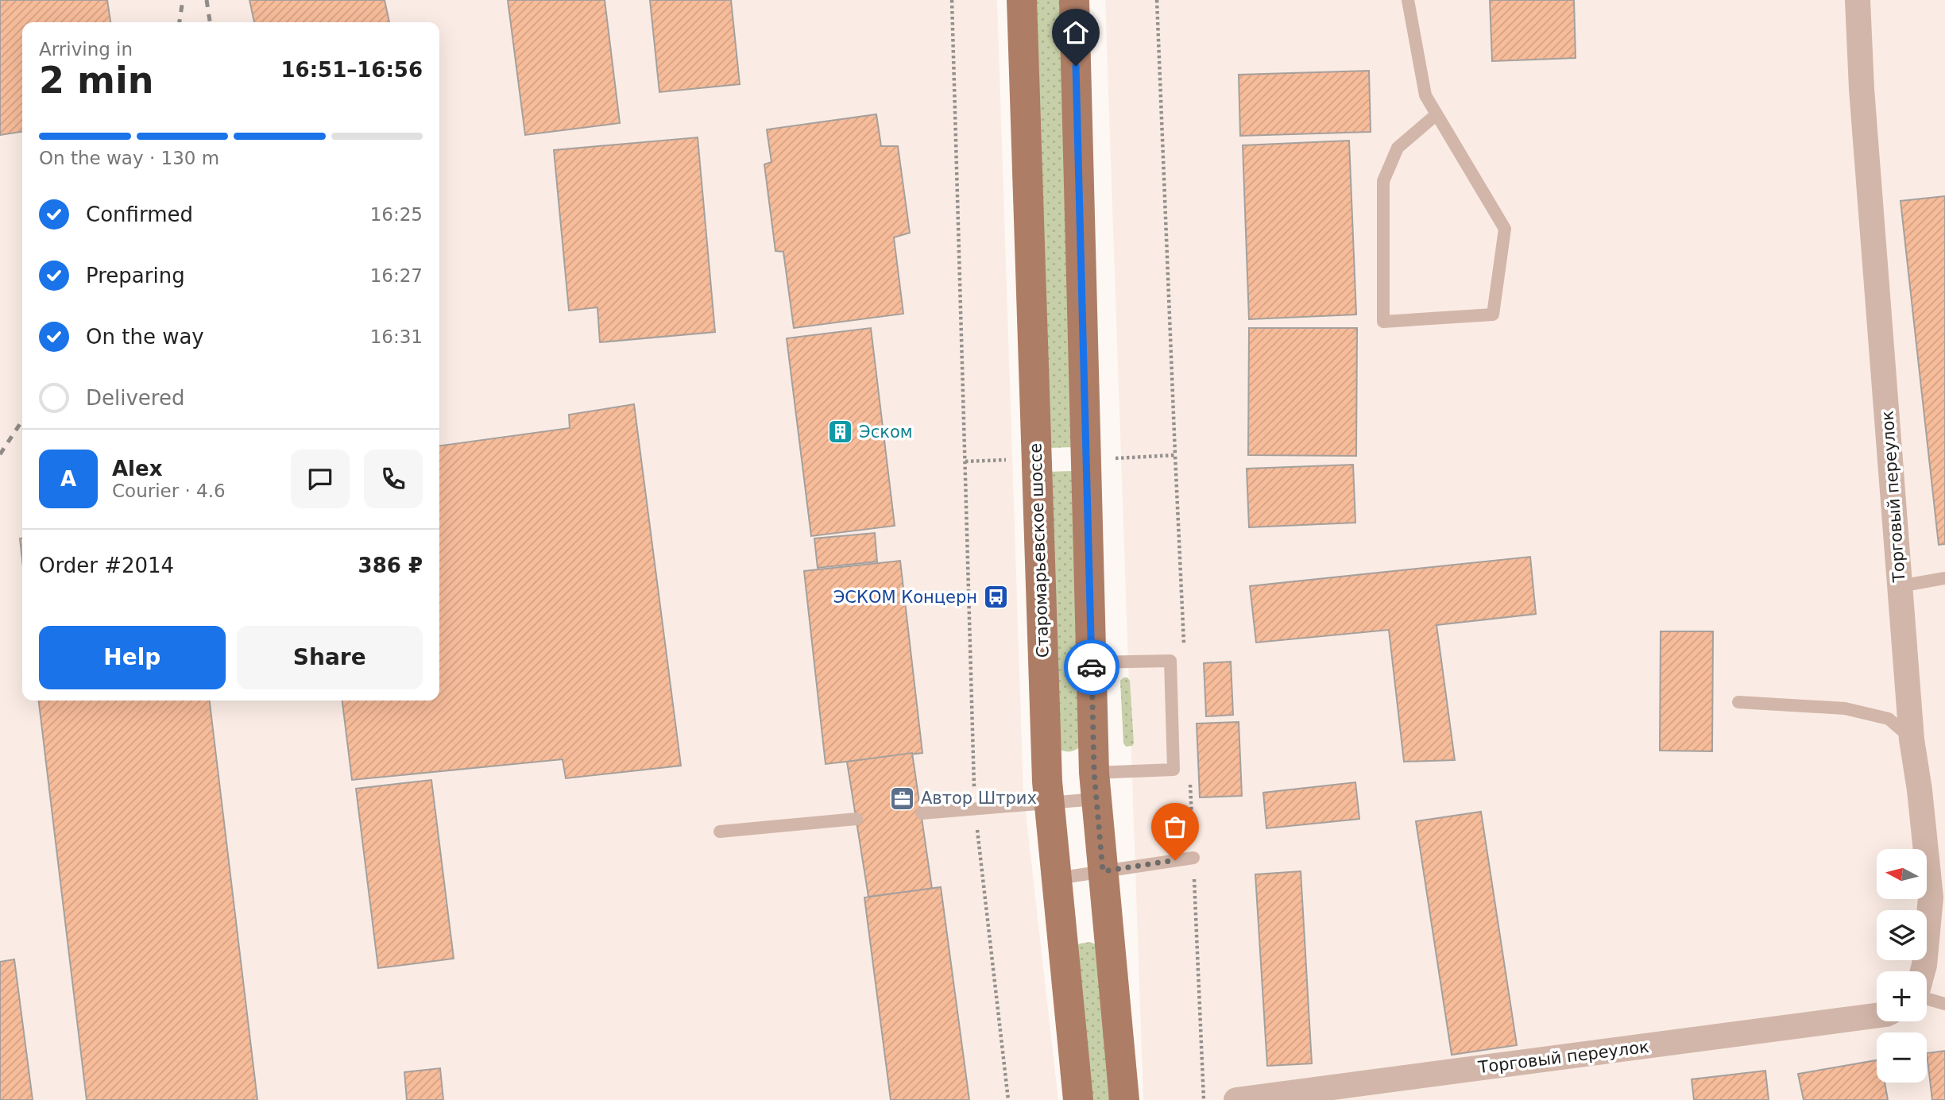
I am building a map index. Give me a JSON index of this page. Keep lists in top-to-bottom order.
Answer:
{
  "streets": {
    "main road": ["Старомарьевское шоссе"],
    "street": ["Торговый переулок"]
  },
  "places": {
    "building": ["Эском"],
    "bus stop": ["ЭСКОМ Концерн"],
    "office": ["Автор Штрих"]
  },
  "north": "left",
  "page": {
    "heading": ["2 min", "Arriving in", "16:51–16:56"],
    "panel": [
      "Alex",
      "Courier · 4.6",
      "Order #2014",
      "386 ₽"
    ],
    "bar": "On the way · 130 m",
    "list": [
      ["Confirmed", "16:25"],
      ["Preparing", "16:27"],
      ["On the way", "16:31"],
      "Delivered"
    ],
    "round": "A",
    "buttons": ["Help", "Share"],
    "map_buttons": ["+", "−"]
  }
}
